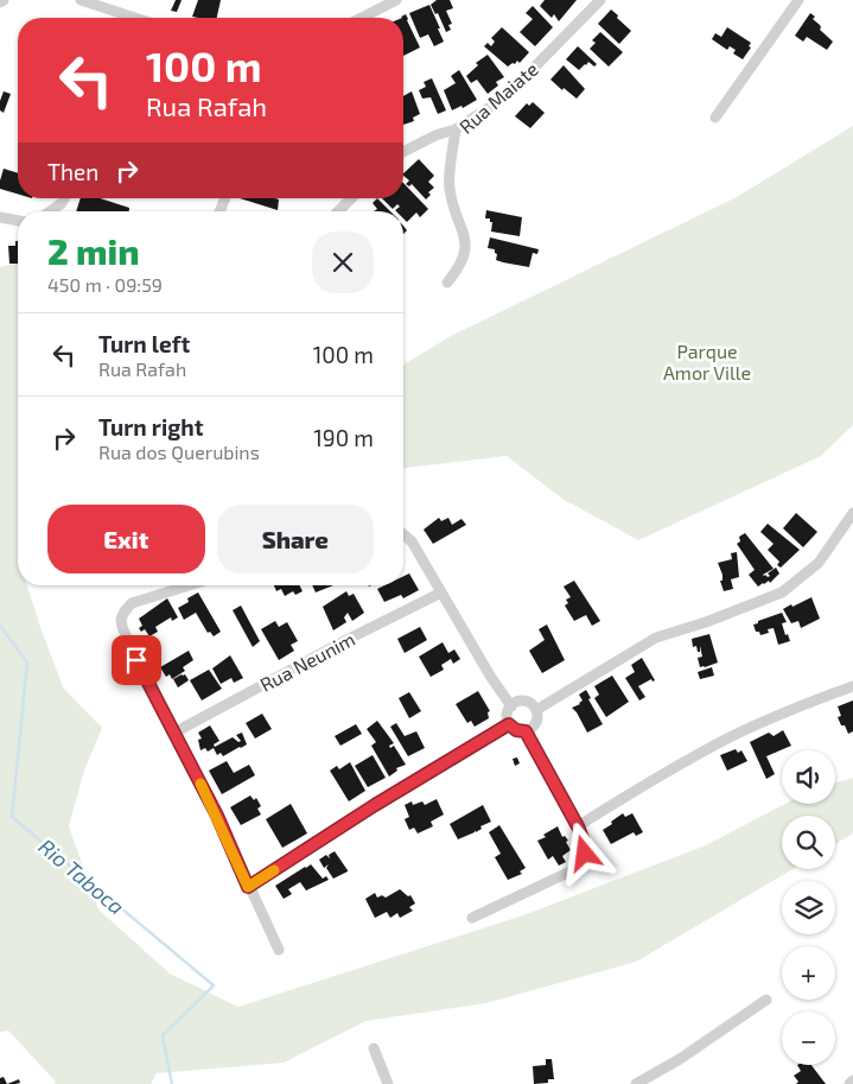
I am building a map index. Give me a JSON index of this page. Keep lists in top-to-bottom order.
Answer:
{
  "streets": {
    "street": ["Rua Maiate", "Rua Neunim"]
  },
  "water": ["Rio Taboca"],
  "parks": ["Parque Amor Ville"],
  "page": {
    "turn": ["100 m", "Rua Rafah"],
    "then": "Then",
    "heading": ["2 min", "450 m · 09:59"],
    "list": [
      {
        "name": "Turn left",
        "note": "Rua Rafah",
        "value": "100 m"
      },
      {
        "name": "Turn right",
        "note": "Rua dos Querubins",
        "value": "190 m"
      }
    ],
    "buttons": ["Exit", "Share"],
    "map_buttons": ["+", "−"]
  }
}
